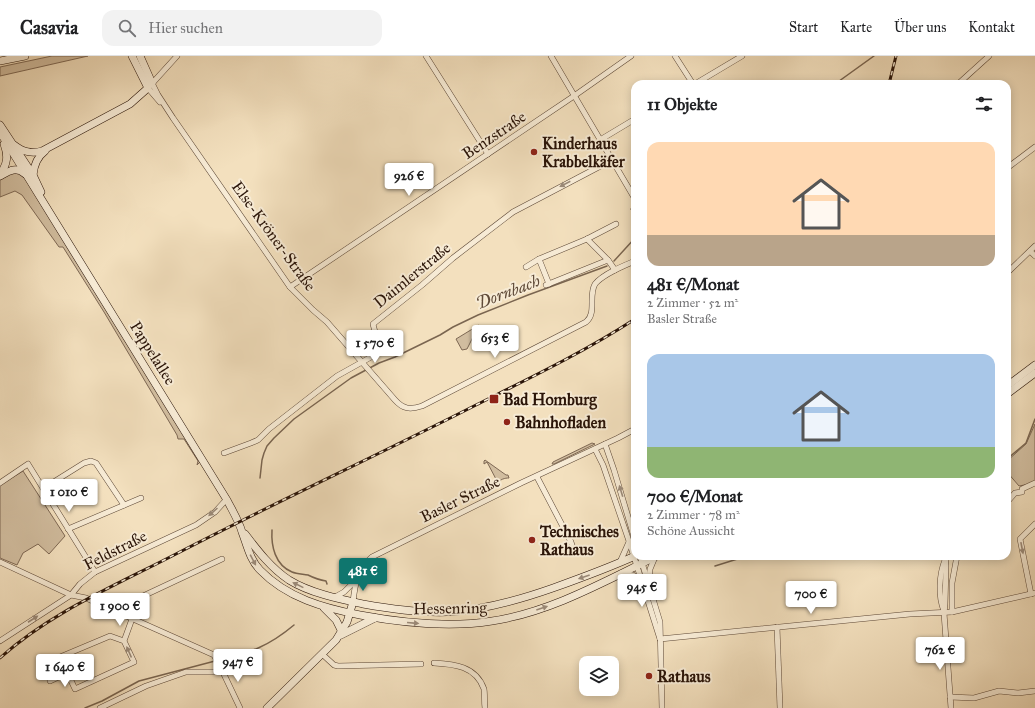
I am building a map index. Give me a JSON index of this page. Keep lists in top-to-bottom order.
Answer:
{
  "streets": {
    "street": [
      "Benzstraße",
      "Else-Kröner-Straße",
      "Daimlerstraße",
      "Pappelallee",
      "Basler Straße",
      "Feldstraße",
      "Hessenring"
    ]
  },
  "crossings": [
    ["Benzstraße", "Else-Kröner-Straße"],
    ["Else-Kröner-Straße", "Daimlerstraße"],
    ["Pappelallee", "Feldstraße"],
    ["Pappelallee", "Hessenring"],
    ["Basler Straße", "Hessenring"]
  ],
  "one_way": ["Daimlerstraße"],
  "water": ["Dornbach"],
  "places": {
    "other": [
      "Kinderhaus Krabbelkäfer",
      "Bahnhofladen",
      "Technisches Rathaus",
      "Rathaus"
    ],
    "transit": ["Bad Homburg"]
  },
  "page": {
    "header": "Casavia",
    "search": "Hier suchen",
    "nav": [
      "Start",
      "Karte",
      "Über uns",
      "Kontakt"
    ],
    "heading": "11 Objekte",
    "list": [
      {
        "name": "481 €/Monat",
        "note": "2 Zimmer · 52 m² · Basler Straße"
      },
      {
        "name": "700 €/Monat",
        "note": "2 Zimmer · 78 m² · Schöne Aussicht"
      }
    ],
    "price": [
      "926 €",
      "653 €",
      "1 570 €",
      "1 010 €",
      "481 €",
      "945 €",
      "700 €",
      "1 900 €",
      "762 €",
      "947 €",
      "1 640 €"
    ]
  }
}
